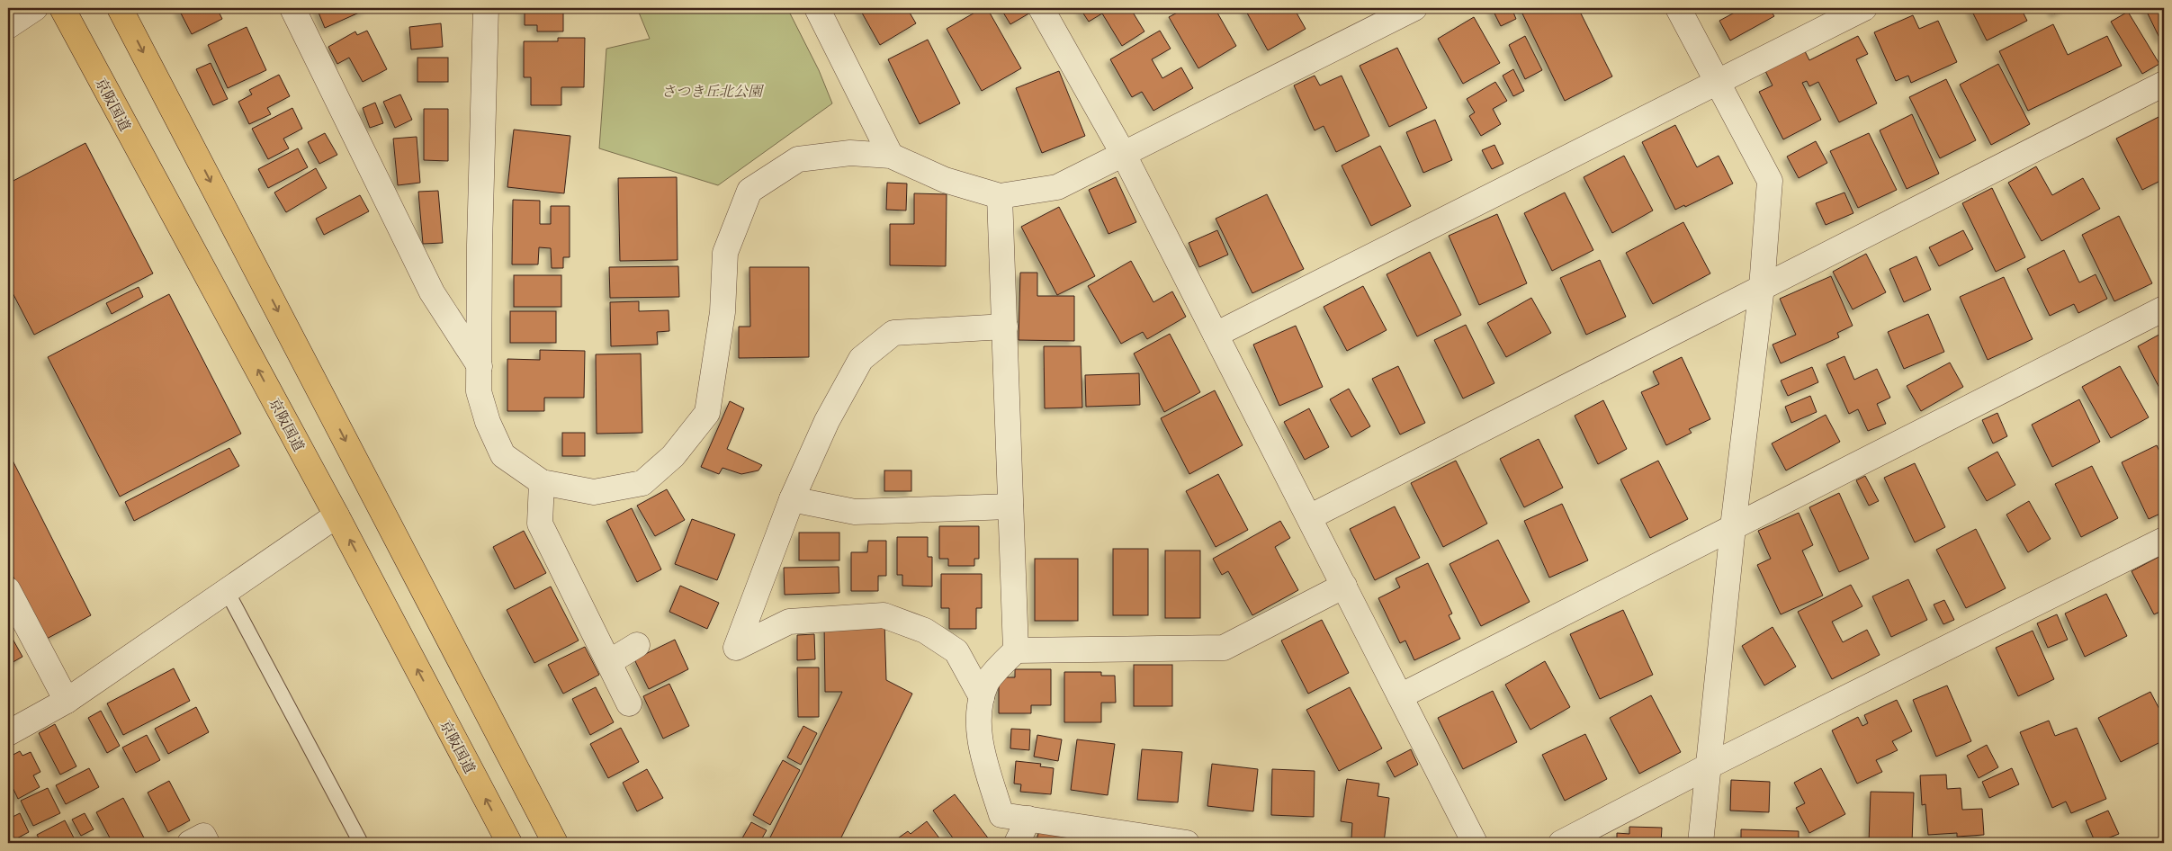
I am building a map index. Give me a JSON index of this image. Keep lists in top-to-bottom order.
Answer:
{
  "streets": {
    "highway": ["京阪国道"]
  },
  "parks": ["さつき丘北公園"]
}
